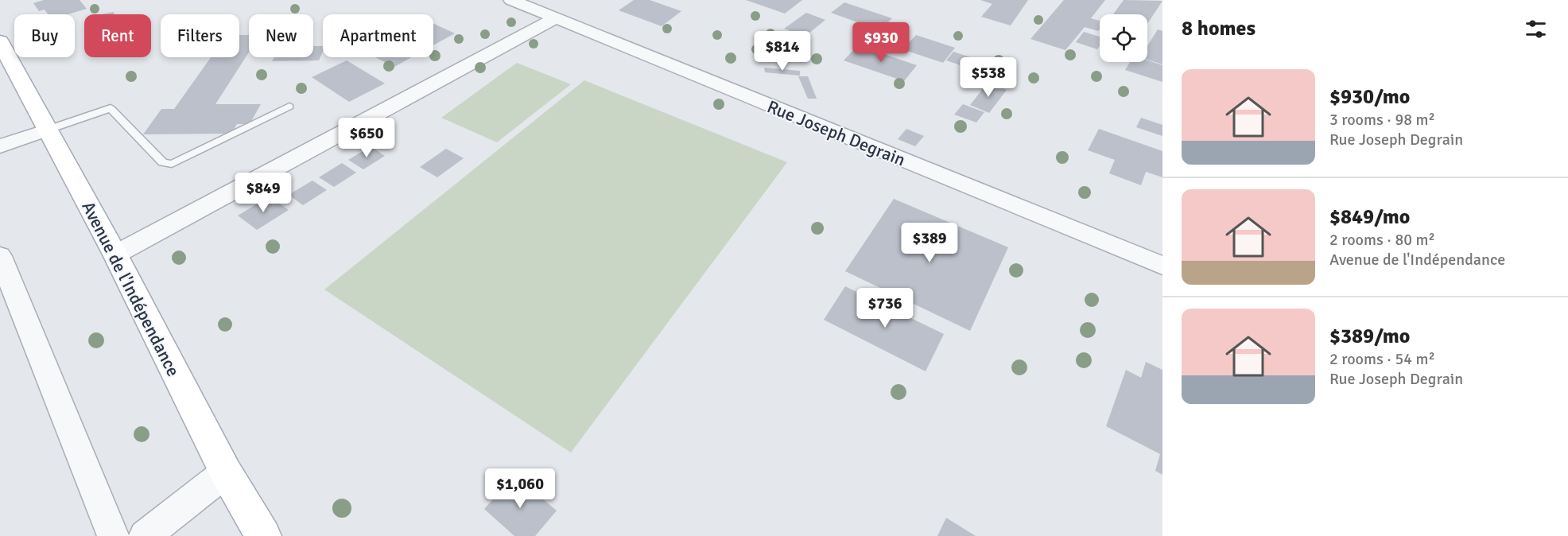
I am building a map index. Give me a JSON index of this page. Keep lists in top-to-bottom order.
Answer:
{
  "streets": {
    "main road": ["Avenue de l'Indépendance"],
    "street": ["Rue Joseph Degrain"]
  },
  "page": {
    "heading": "8 homes",
    "chip": [
      "Buy",
      "Rent",
      "Filters",
      "New",
      "Apartment"
    ],
    "price": [
      "$930",
      "$814",
      "$538",
      "$650",
      "$849",
      "$389",
      "$736",
      "$1,060"
    ],
    "list": [
      {
        "name": "$930/mo",
        "note": "3 rooms · 98 m² · Rue Joseph Degrain"
      },
      {
        "name": "$849/mo",
        "note": "2 rooms · 80 m² · Avenue de l'Indépendance"
      },
      {
        "name": "$389/mo",
        "note": "2 rooms · 54 m² · Rue Joseph Degrain"
      }
    ]
  }
}
